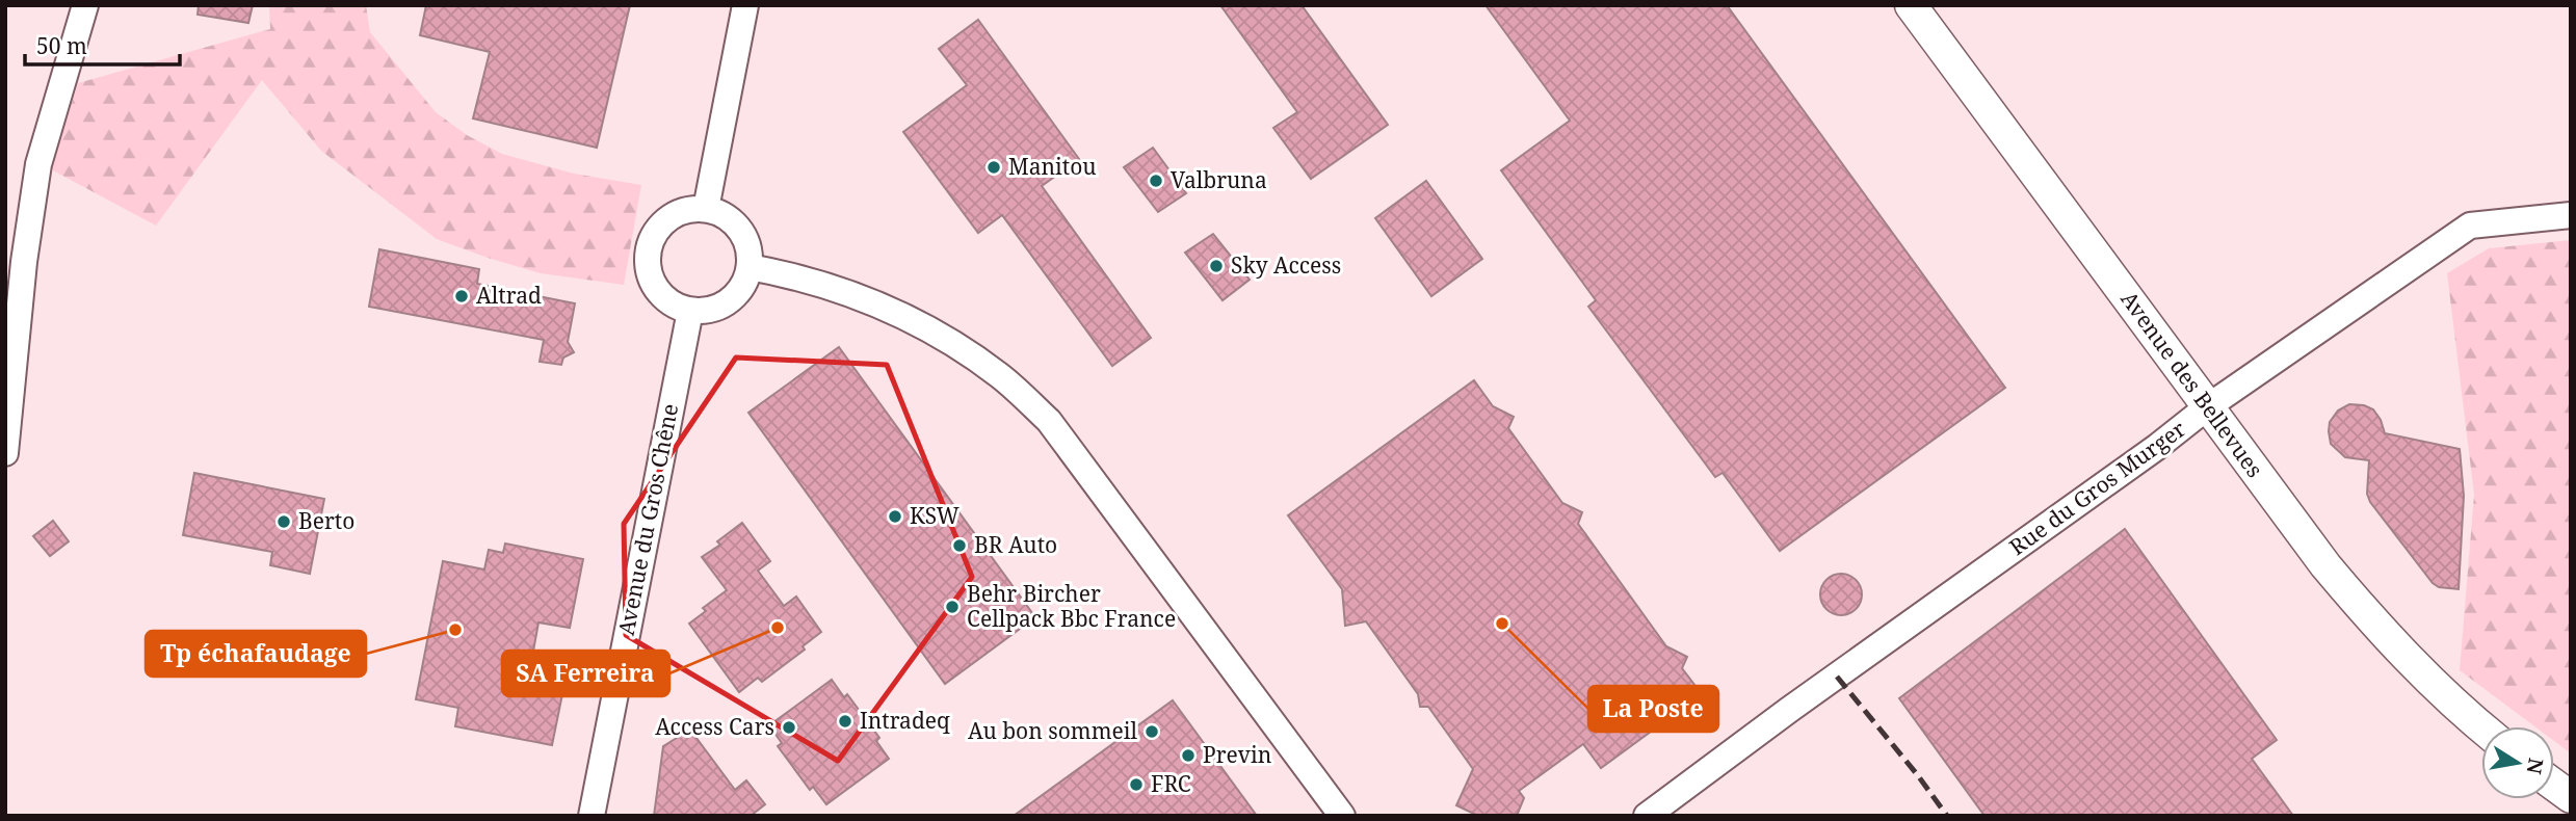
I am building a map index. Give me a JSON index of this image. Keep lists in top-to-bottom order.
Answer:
{
  "streets": {
    "street": ["Avenue des Bellevues", "Rue du Gros Murger", "Avenue du Gros Chêne"]
  },
  "crossings": [
    ["Avenue des Bellevues", "Rue du Gros Murger"]
  ],
  "places": [
    "Manitou",
    "Valbruna",
    "Sky Access",
    "Altrad",
    "KSW",
    "Berto",
    "BR Auto",
    "Behr Bircher Cellpack Bbc France",
    "La Poste",
    "SA Ferreira",
    "Tp échafaudage",
    "Intradeq",
    "Access Cars",
    "Au bon sommeil",
    "Previn",
    "FRC"
  ],
  "scale_bar": "50 m",
  "north": "right"
}
